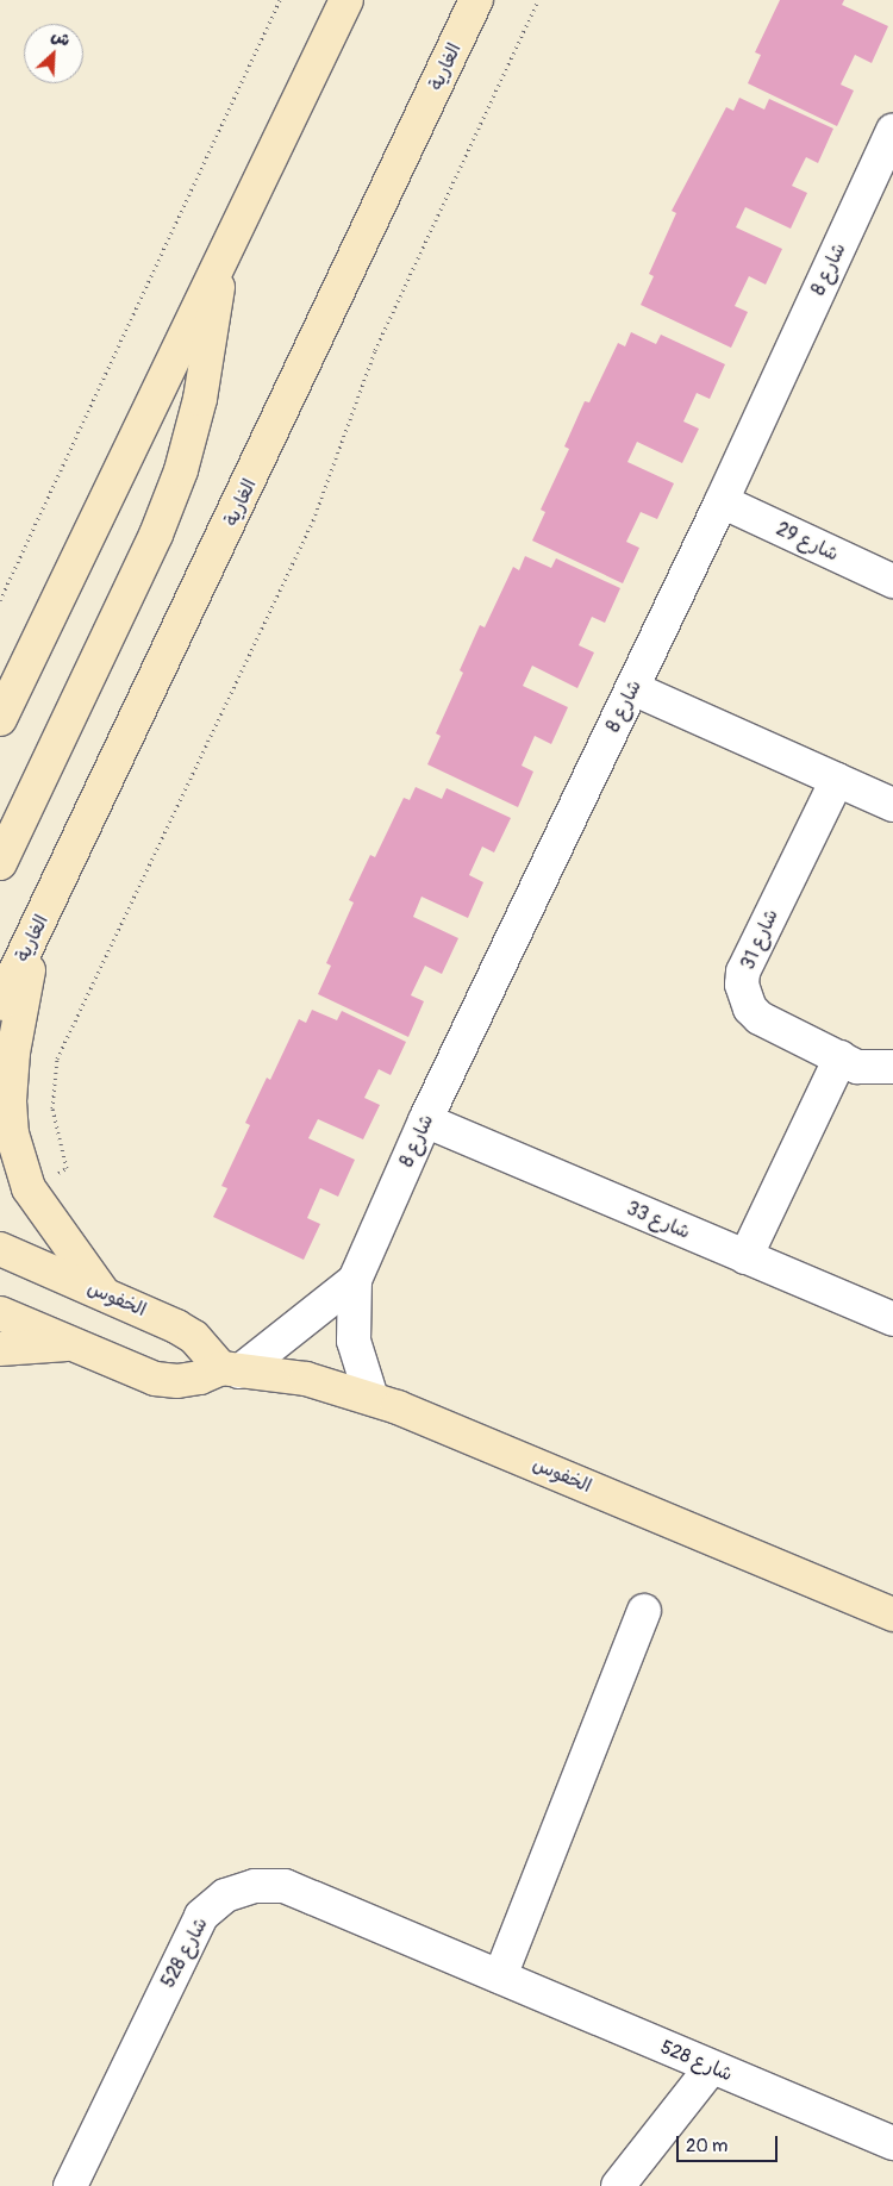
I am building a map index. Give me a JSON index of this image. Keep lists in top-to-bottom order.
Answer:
{
  "streets": {
    "main road": ["الغارية", "الخفوس"],
    "street": [
      "شارع 8",
      "شارع 29",
      "شارع 31",
      "شارع 33",
      "شارع 528"
    ]
  },
  "crossings": [
    ["شارع 8", "شارع 29"],
    ["شارع 8", "شارع 33"],
    ["شارع 8", "الخفوس"]
  ],
  "scale_bar": "20 m",
  "north": "top right"
}
